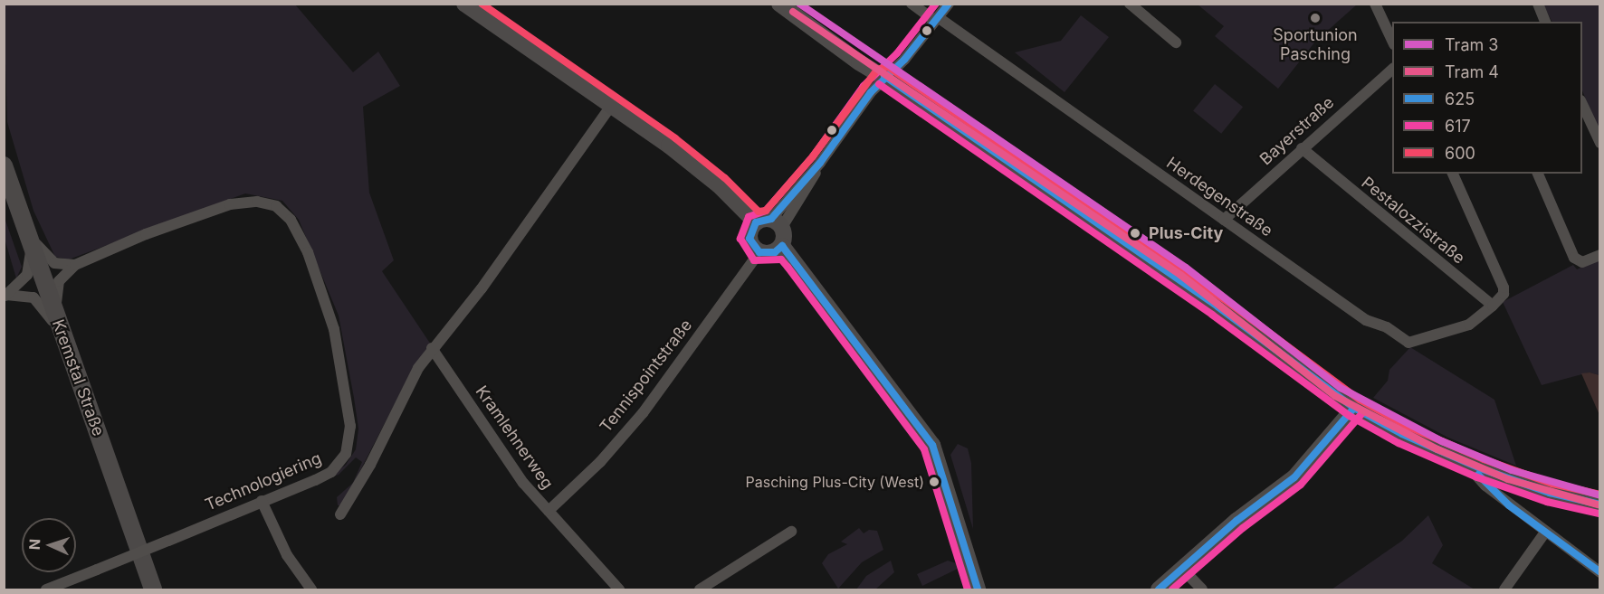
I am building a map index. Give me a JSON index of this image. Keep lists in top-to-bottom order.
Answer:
{
  "streets": {
    "main road": ["Kremstal Straße"],
    "street": [
      "Bayerstraße",
      "Herdegenstraße",
      "Pestalozzistraße",
      "Tennispointstraße",
      "Kramlehnerweg",
      "Technologiering"
    ]
  },
  "crossings": [
    ["Bayerstraße", "Herdegenstraße"],
    ["Bayerstraße", "Pestalozzistraße"],
    ["Herdegenstraße", "Pestalozzistraße"],
    ["Tennispointstraße", "Kramlehnerweg"],
    ["Kremstal Straße", "Technologiering"]
  ],
  "places": ["Sportunion Pasching", "Plus-City", "Pasching Plus-City (West)"],
  "lines": [
    "tram line 3",
    "transit line 625",
    "transit line 617",
    "transit line 600",
    "tram line 4"
  ],
  "legend": [
    "Tram 3",
    "Tram 4",
    "625",
    "617",
    "600"
  ],
  "north": "left"
}
